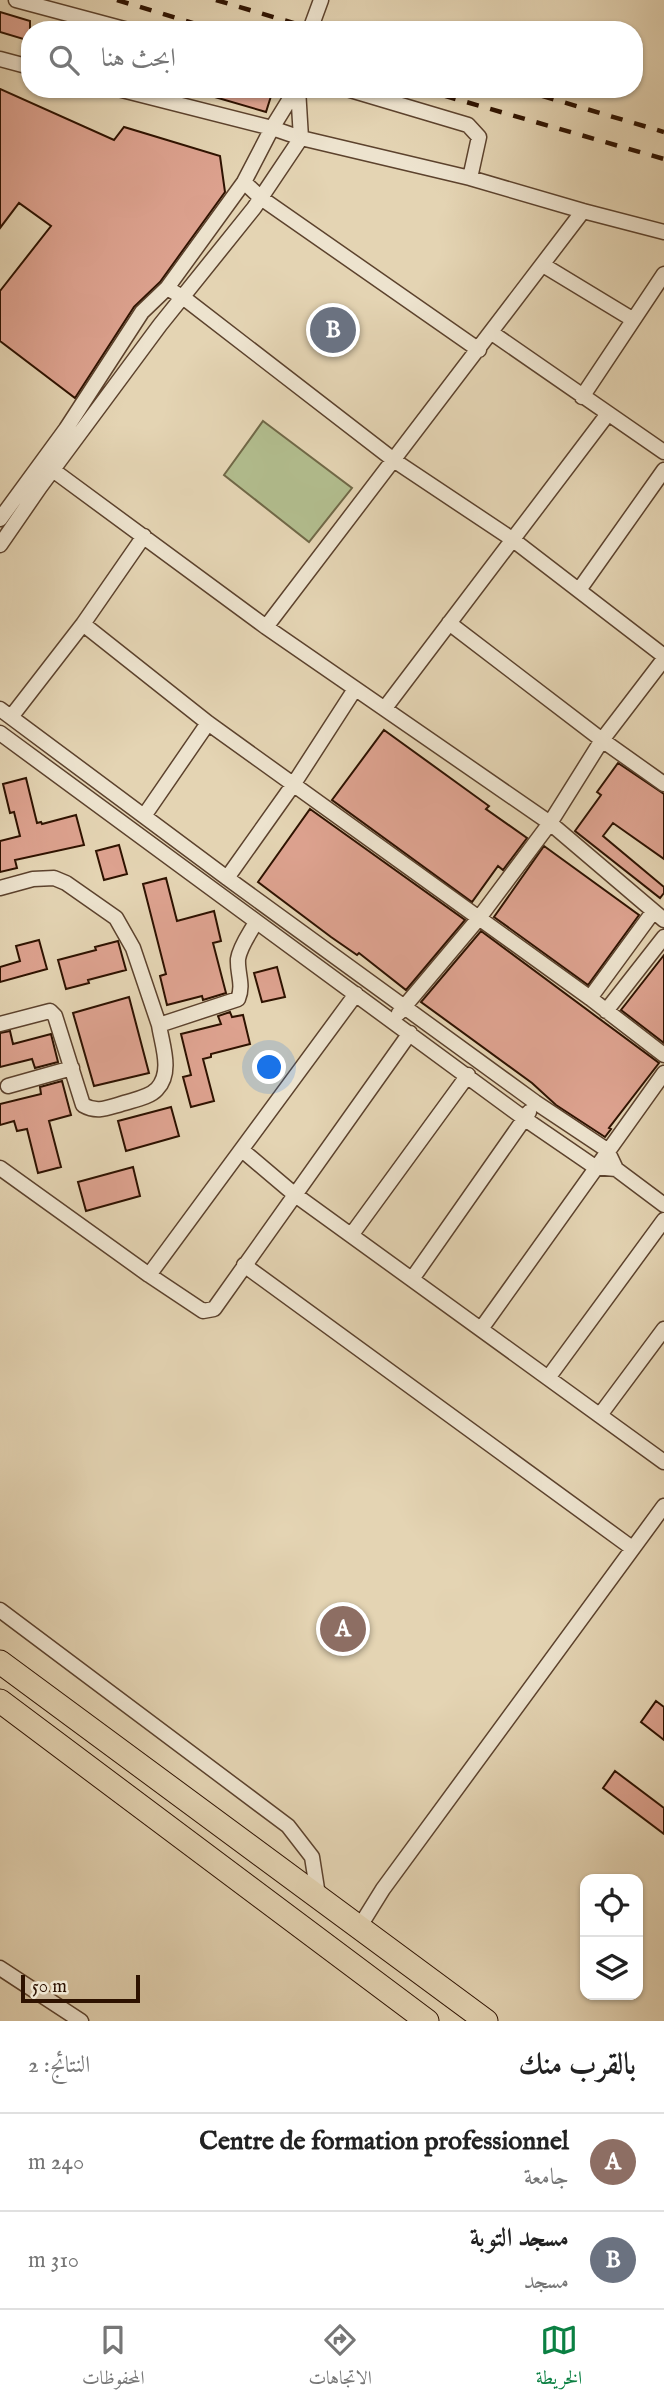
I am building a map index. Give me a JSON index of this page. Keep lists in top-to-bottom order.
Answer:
{
  "scale_bar": "50 m",
  "page": {
    "search": "ابحث هنا",
    "pins": ["B", "A"],
    "scale": "50 m",
    "heading": ["بالقرب منك", "النتائج: 2"],
    "list": [
      {
        "mark": "A",
        "name": "Centre de formation professionnel",
        "note": "جامعة",
        "value": "240 m"
      },
      {
        "mark": "B",
        "name": "مسجد التوبة",
        "note": "مسجد",
        "value": "310 m"
      }
    ],
    "nav": ["الخريطة", "الاتجاهات", "المحفوظات"]
  }
}
